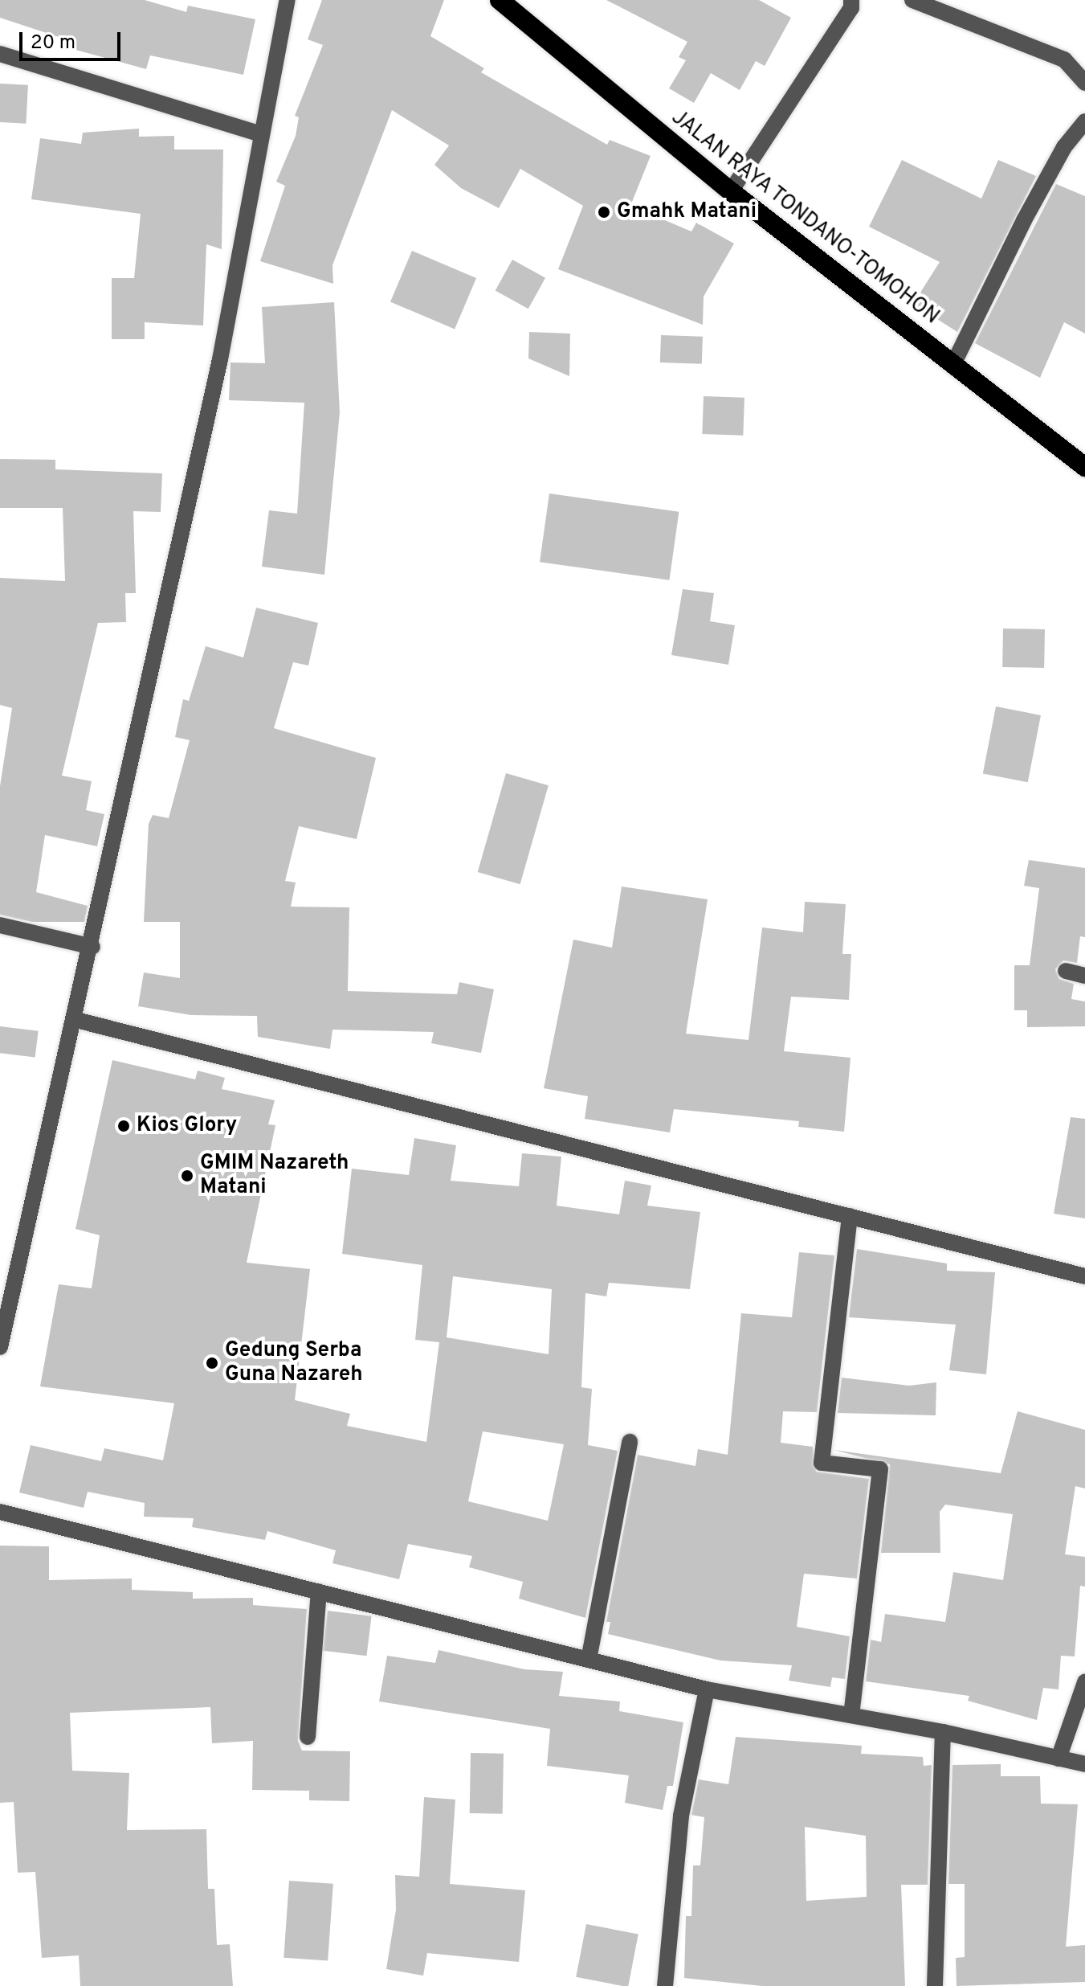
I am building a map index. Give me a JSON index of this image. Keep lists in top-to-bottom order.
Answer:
{
  "streets": {
    "highway": ["JALAN RAYA TONDANO-TOMOHON"]
  },
  "places": [
    "Gmahk Matani",
    "Kios Glory",
    "GMIM Nazareth Matani",
    "Gedung Serba Guna Nazareh"
  ],
  "scale_bar": "20 m"
}
